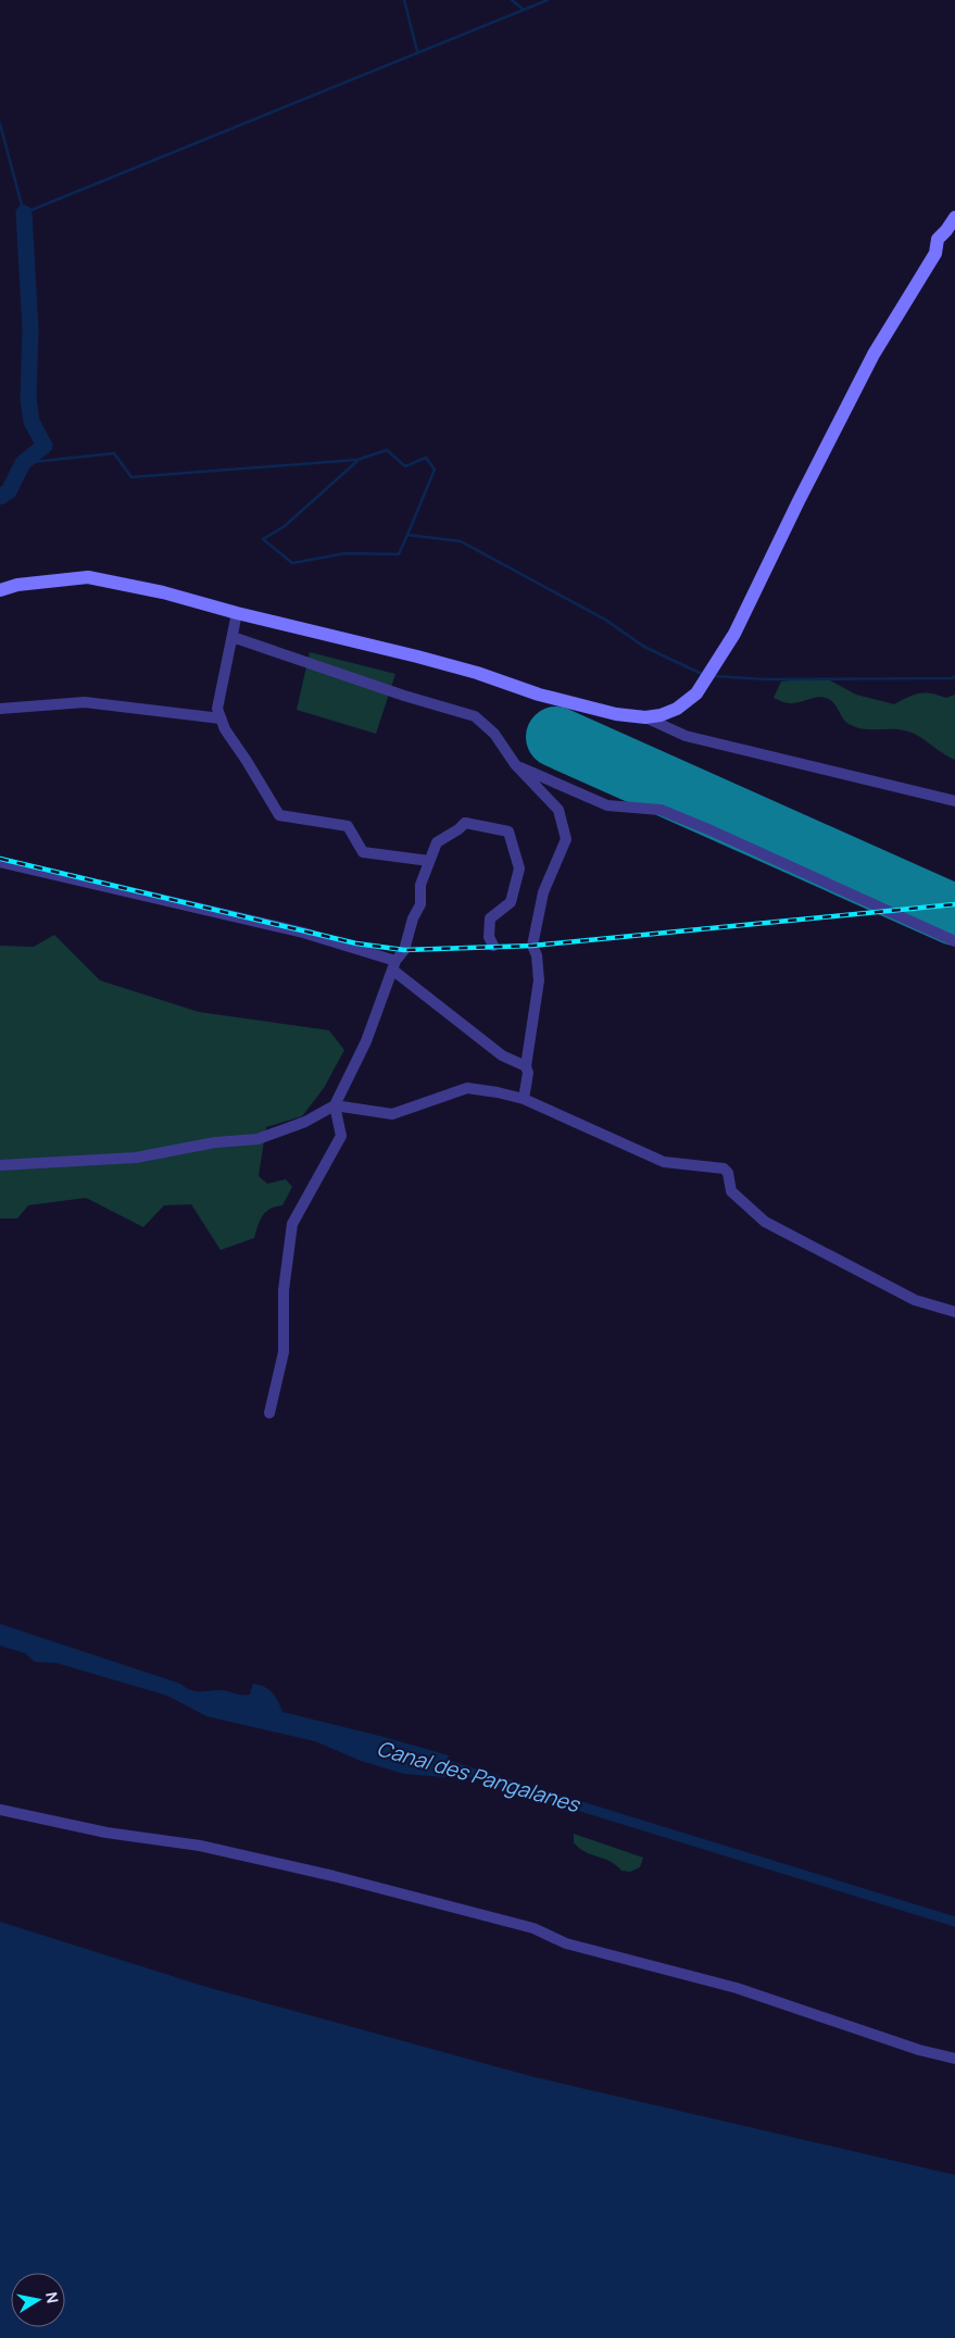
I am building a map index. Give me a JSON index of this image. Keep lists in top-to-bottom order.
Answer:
{
  "water": ["Canal des Pangalanes"],
  "north": "right"
}
